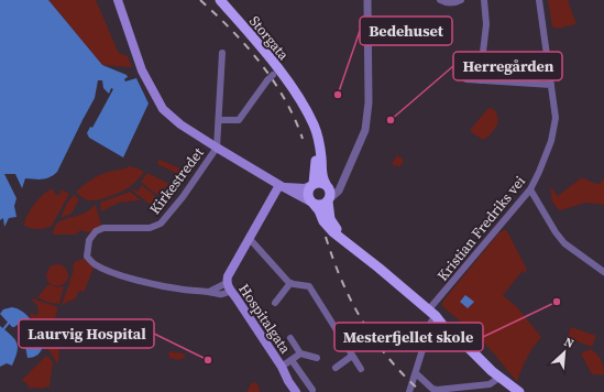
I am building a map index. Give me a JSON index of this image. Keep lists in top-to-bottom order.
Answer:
{
  "streets": {
    "main road": ["Storgata", "Hospitalgata"],
    "street": ["Kirkestredet", "Kristian Fredriks vei"]
  },
  "crossings": [
    ["Kirkestredet", "Hospitalgata"]
  ],
  "places": [
    "Bedehuset",
    "Herregården",
    "Mesterfjellet skole",
    "Laurvig Hospital"
  ],
  "north": "top right"
}
